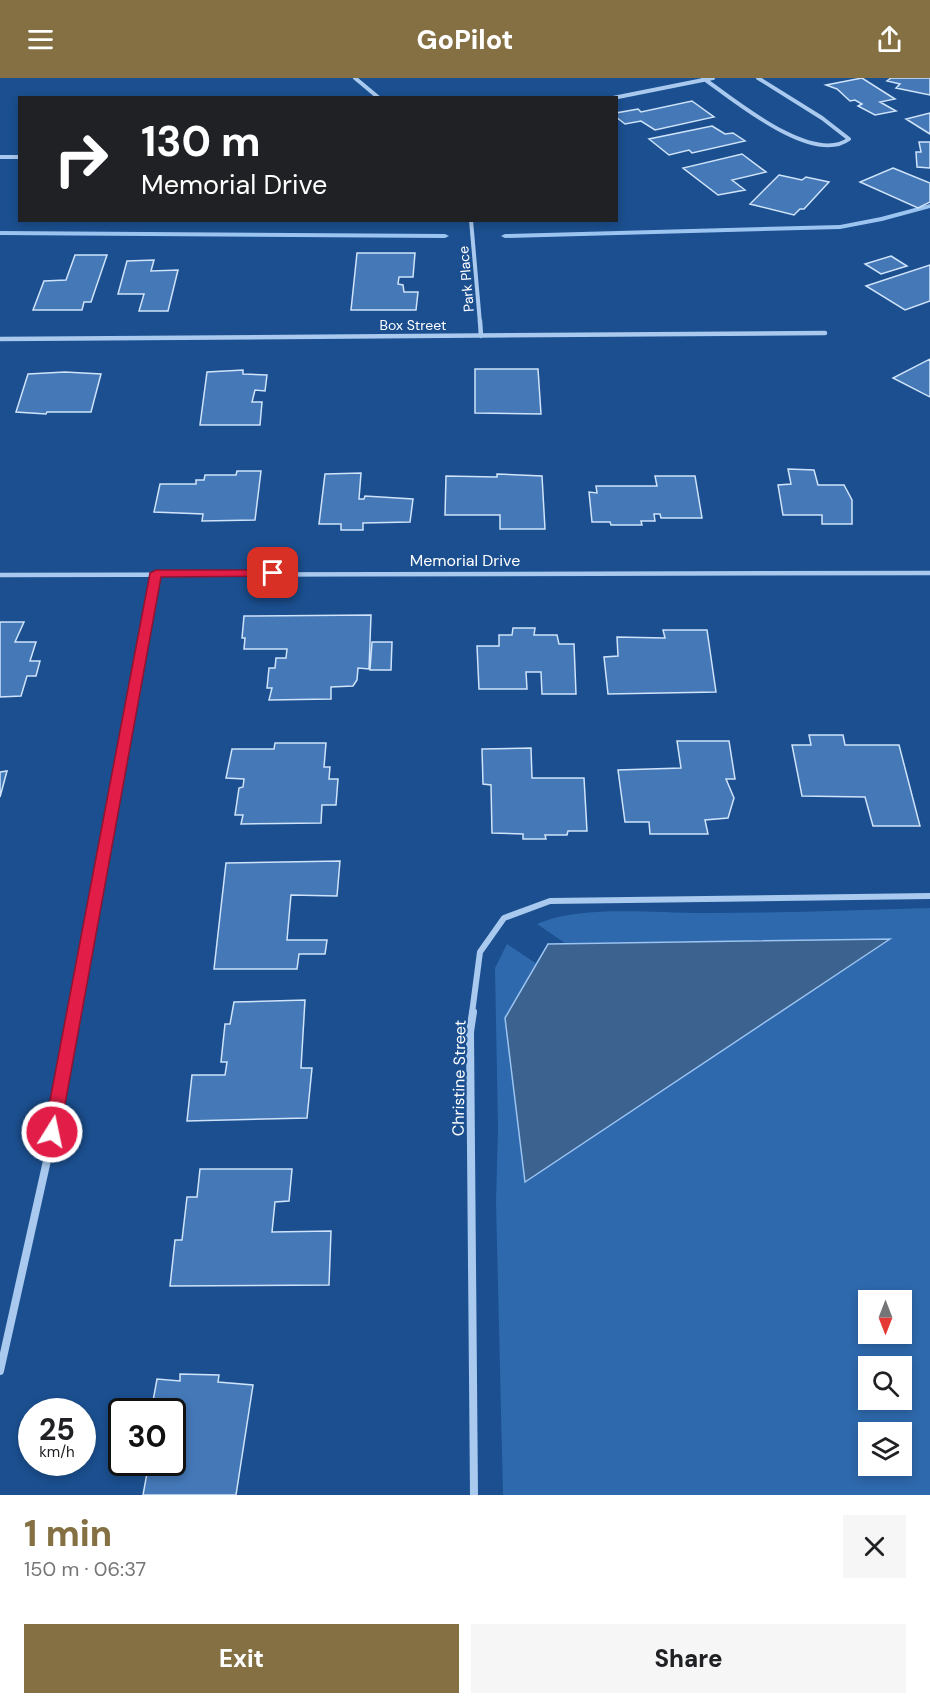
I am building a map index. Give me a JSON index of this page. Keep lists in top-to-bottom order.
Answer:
{
  "streets": {
    "street": [
      "Park Place",
      "Box Street",
      "Memorial Drive",
      "Christine Street"
    ]
  },
  "crossings": [
    ["Park Place", "Box Street"]
  ],
  "north": "bottom",
  "page": {
    "header": "GoPilot",
    "turn": ["130 m", "Memorial Drive"],
    "speed": "25 km/h",
    "limit": "30",
    "heading": ["1 min", "150 m · 06:37"],
    "buttons": ["Exit", "Share"]
  }
}
